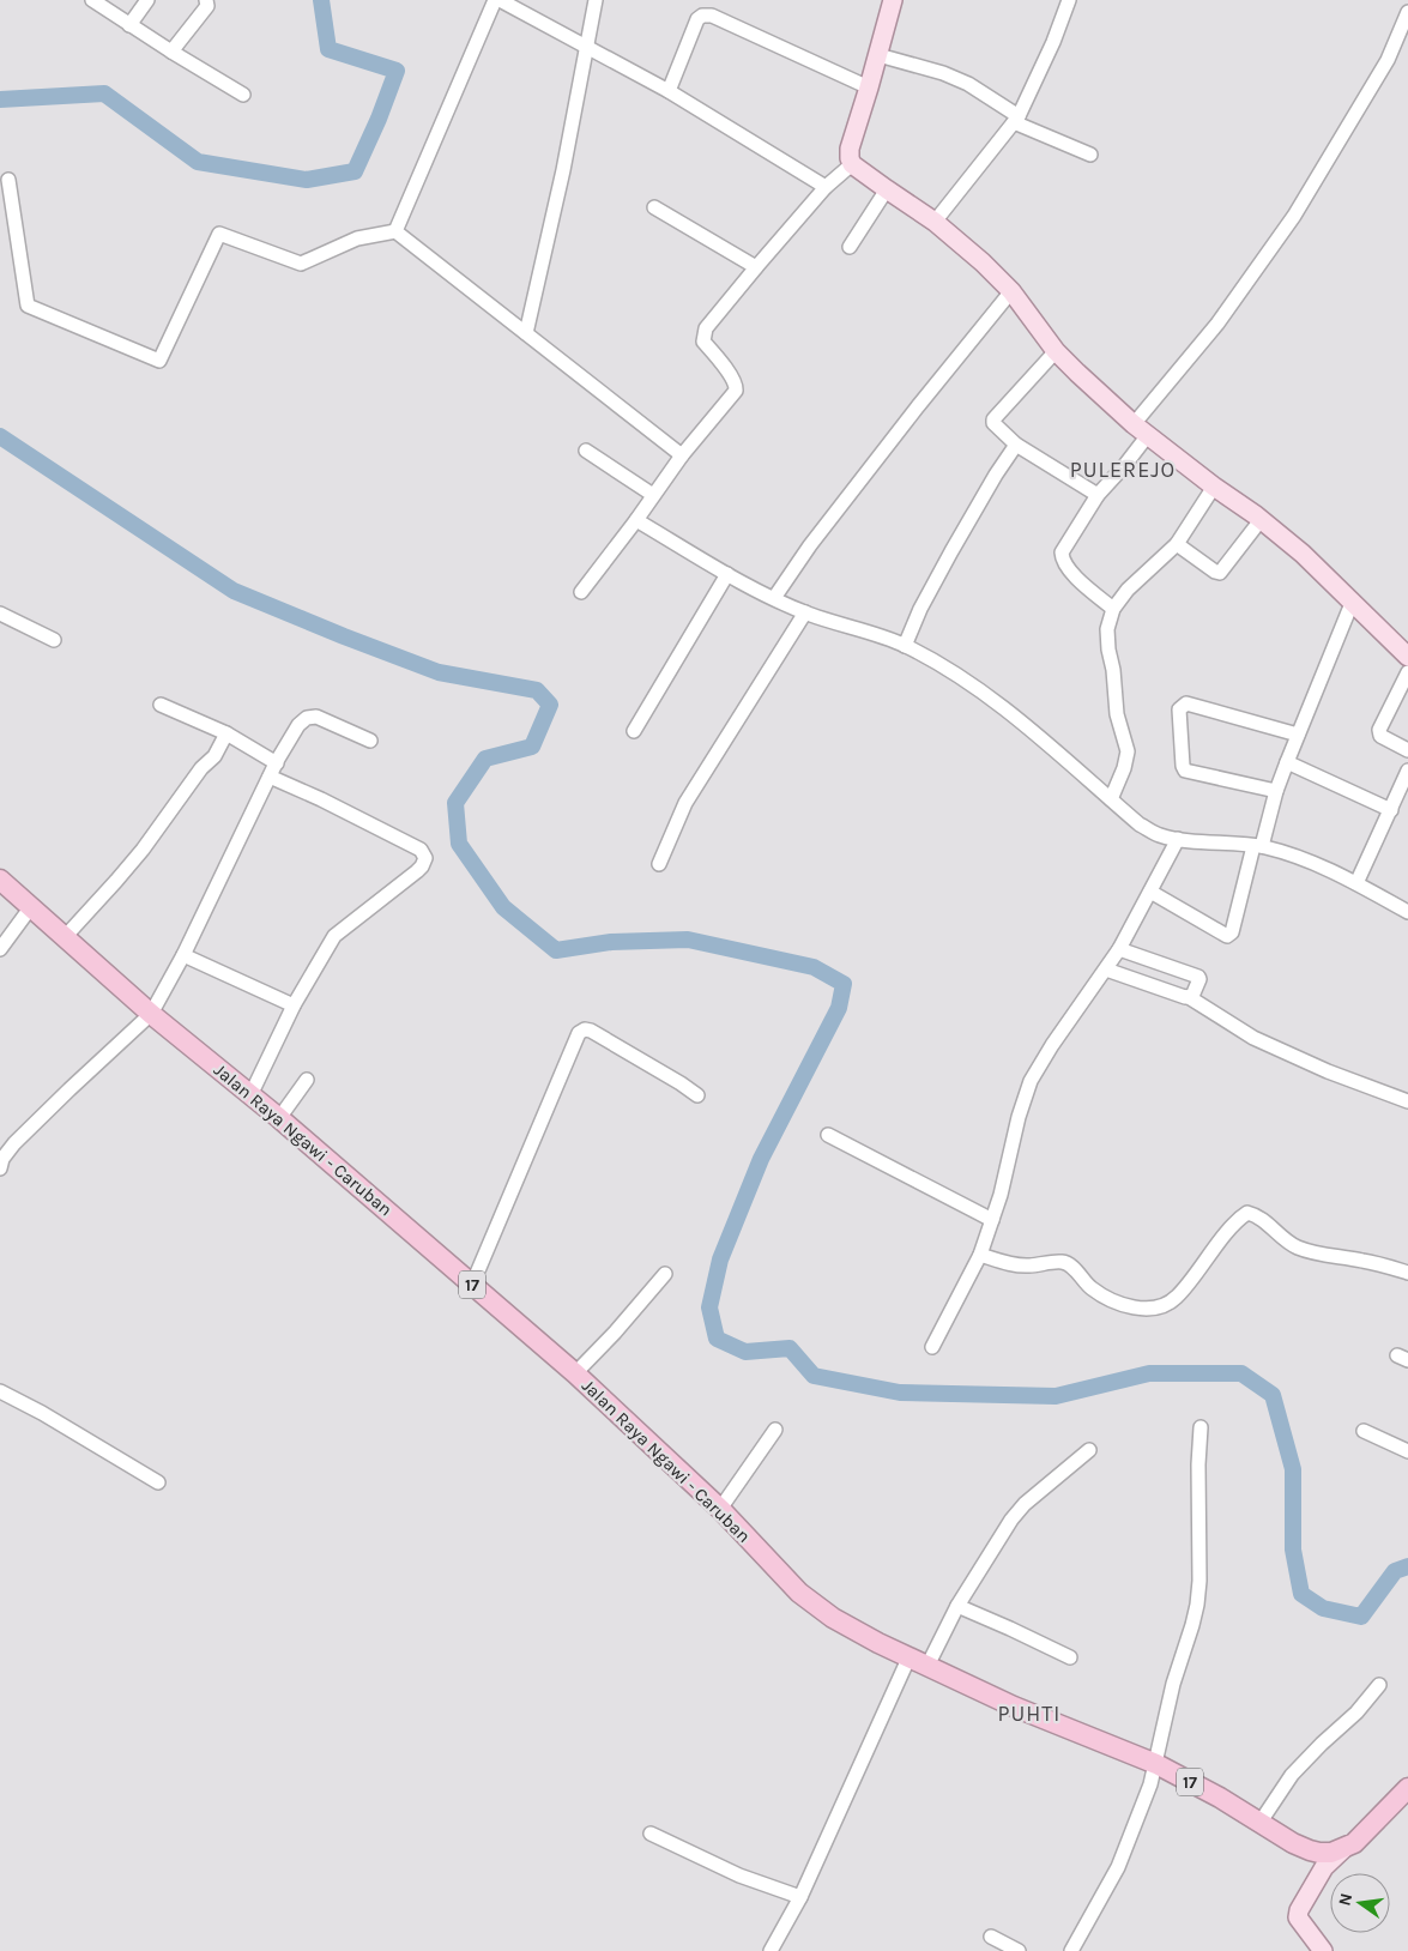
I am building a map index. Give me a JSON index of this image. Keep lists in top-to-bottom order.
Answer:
{
  "streets": {
    "highway": ["Jalan Raya Ngawi - Caruban", "17"]
  },
  "districts": ["PULEREJO", "PUHTI"],
  "north": "left"
}
